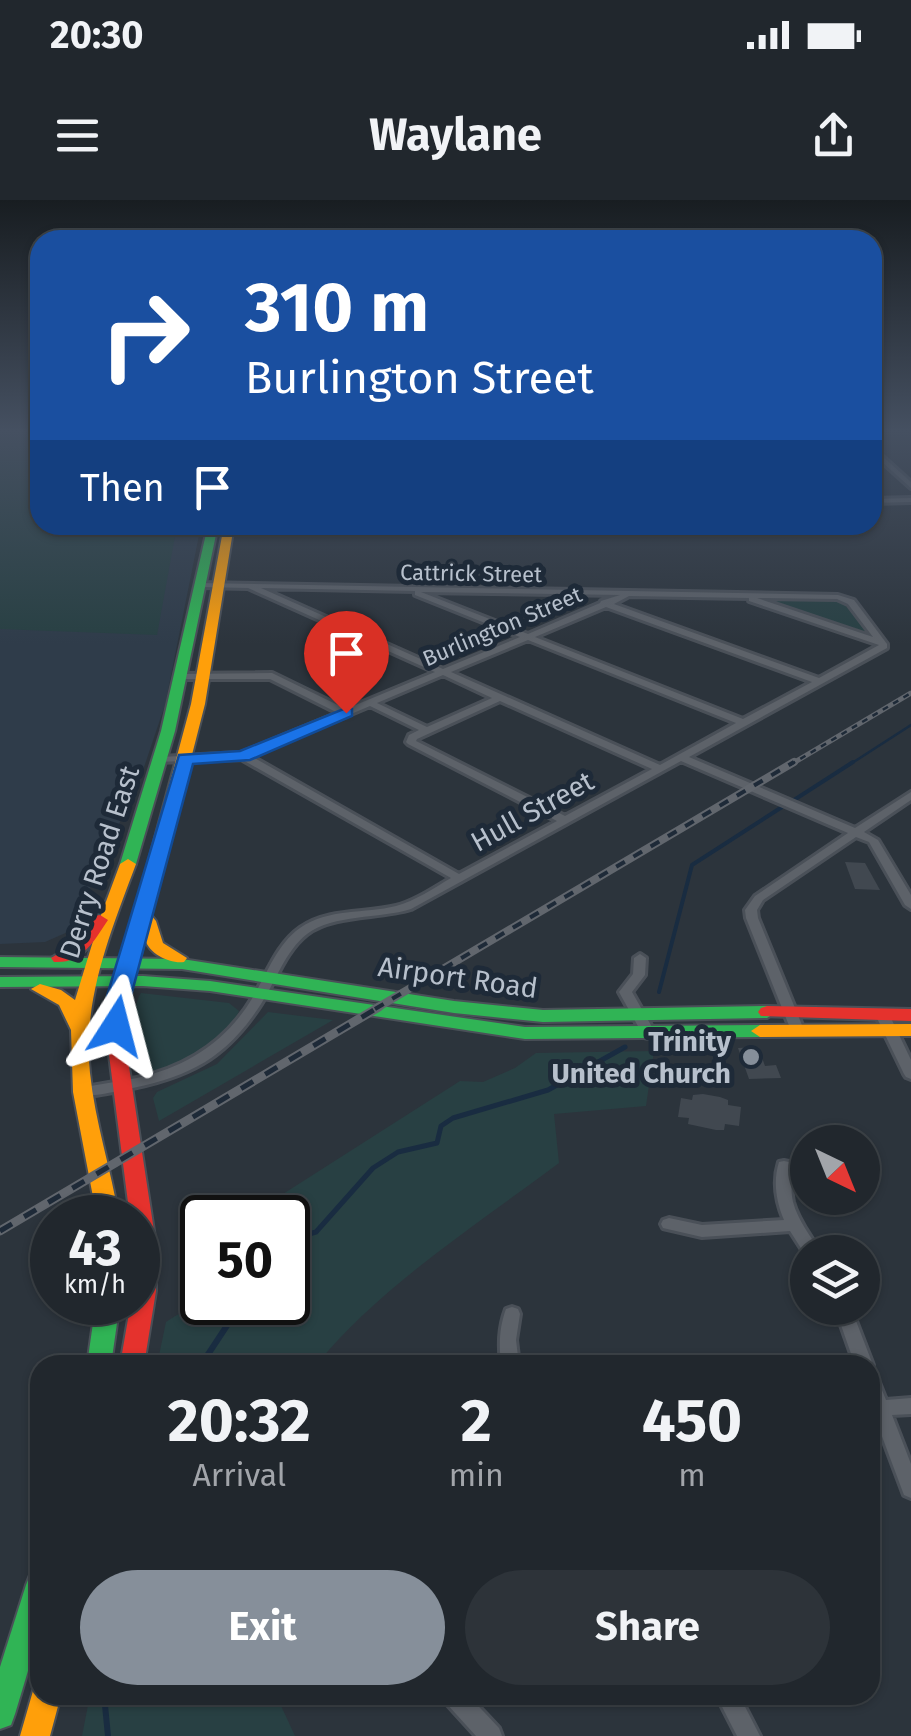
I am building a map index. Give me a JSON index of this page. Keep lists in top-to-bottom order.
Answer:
{
  "streets": {
    "main road": ["Derry Road East", "Airport Road"],
    "street": ["Cattrick Street", "Burlington Street", "Hull Street"]
  },
  "crossings": [
    ["Cattrick Street", "Burlington Street"],
    ["Cattrick Street", "Derry Road East"],
    ["Burlington Street", "Derry Road East"],
    ["Hull Street", "Derry Road East"],
    ["Hull Street", "Airport Road"],
    ["Derry Road East", "Airport Road"]
  ],
  "places": ["Trinity United Church"],
  "north": "bottom right",
  "page": {
    "status": "20:30",
    "header": "Waylane",
    "turn": ["310 m", "Burlington Street"],
    "then": "Then",
    "speed": "43 km/h",
    "limit": "50",
    "eta": [
      "20:32",
      "Arrival",
      "2",
      "min",
      "450",
      "m"
    ],
    "buttons": ["Exit", "Share"]
  }
}
